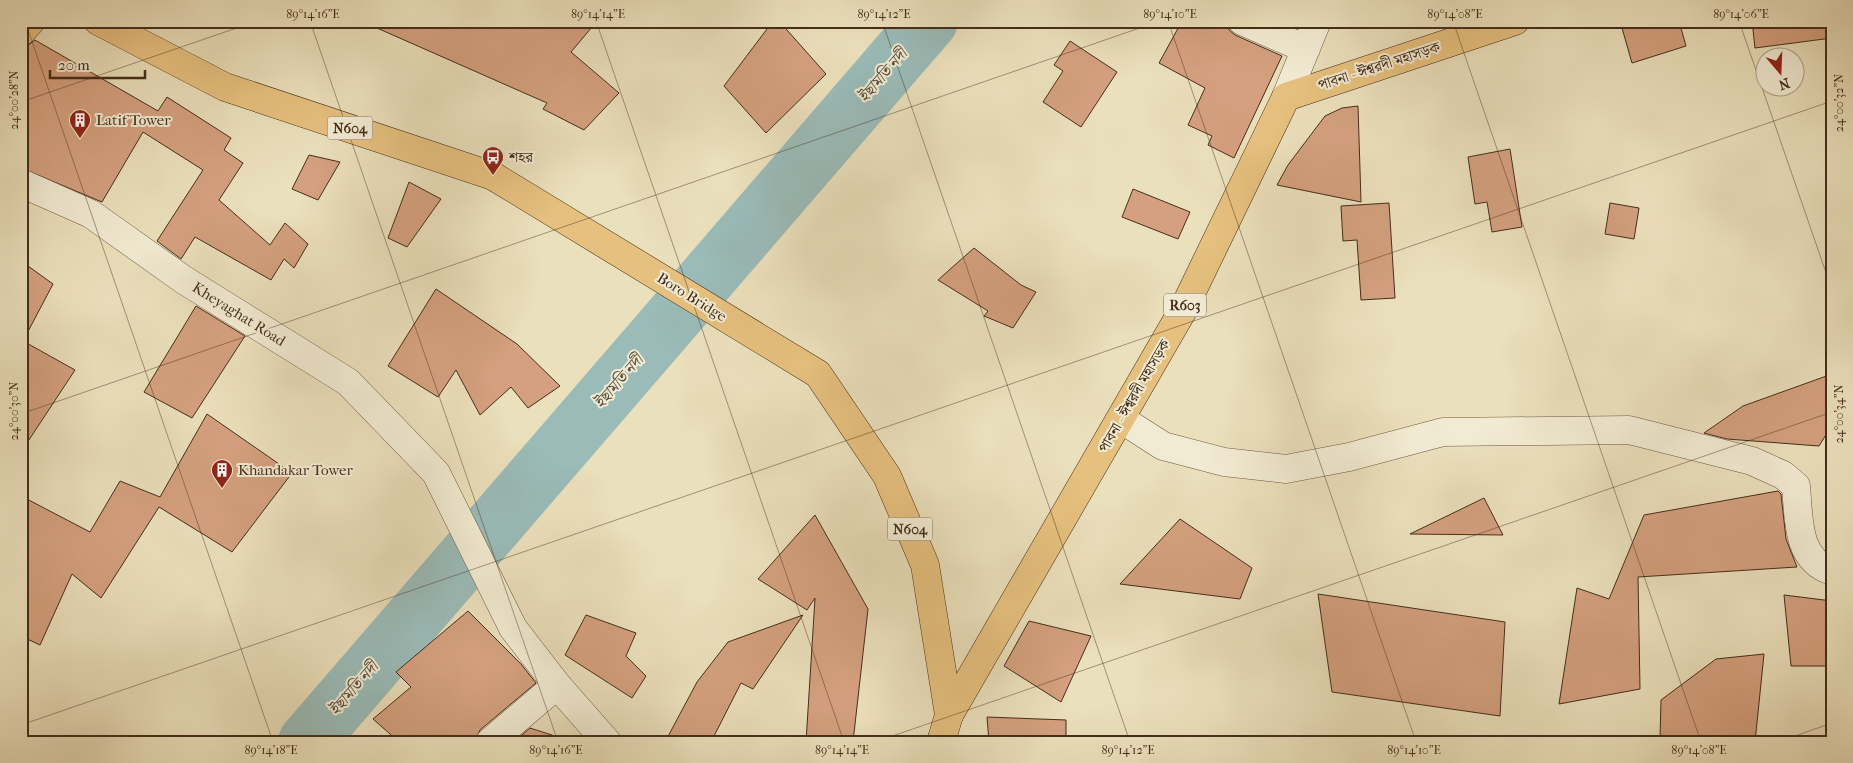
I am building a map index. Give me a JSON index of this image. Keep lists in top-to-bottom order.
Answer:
{
  "streets": {
    "main road": [
      "পাবনা - ঈশ্বরদী মহাসড়ক",
      "N604",
      "Boro Bridge",
      "R603"
    ],
    "street": ["Kheyaghat Road"]
  },
  "crossings": [
    ["পাবনা - ঈশ্বরদী মহাসড়ক", "N604"],
    ["পাবনা - ঈশ্বরদী মহাসড়ক", "Boro Bridge"],
    ["N604", "Boro Bridge"]
  ],
  "water": ["ইছামতি নদী"],
  "places": {
    "building": ["Latif Tower", "Khandakar Tower"],
    "bus stop": ["শহর"]
  },
  "scale_bar": "20 m",
  "north": "bottom",
  "coordinates": [
    "89°14'16\"E",
    "89°14'14\"E",
    "89°14'12\"E",
    "89°14'10\"E",
    "89°14'08\"E",
    "89°14'06\"E",
    "24°00'28\"N",
    "24°00'32\"N",
    "24°00'30\"N",
    "24°00'34\"N",
    "89°14'18\"E"
  ]
}
